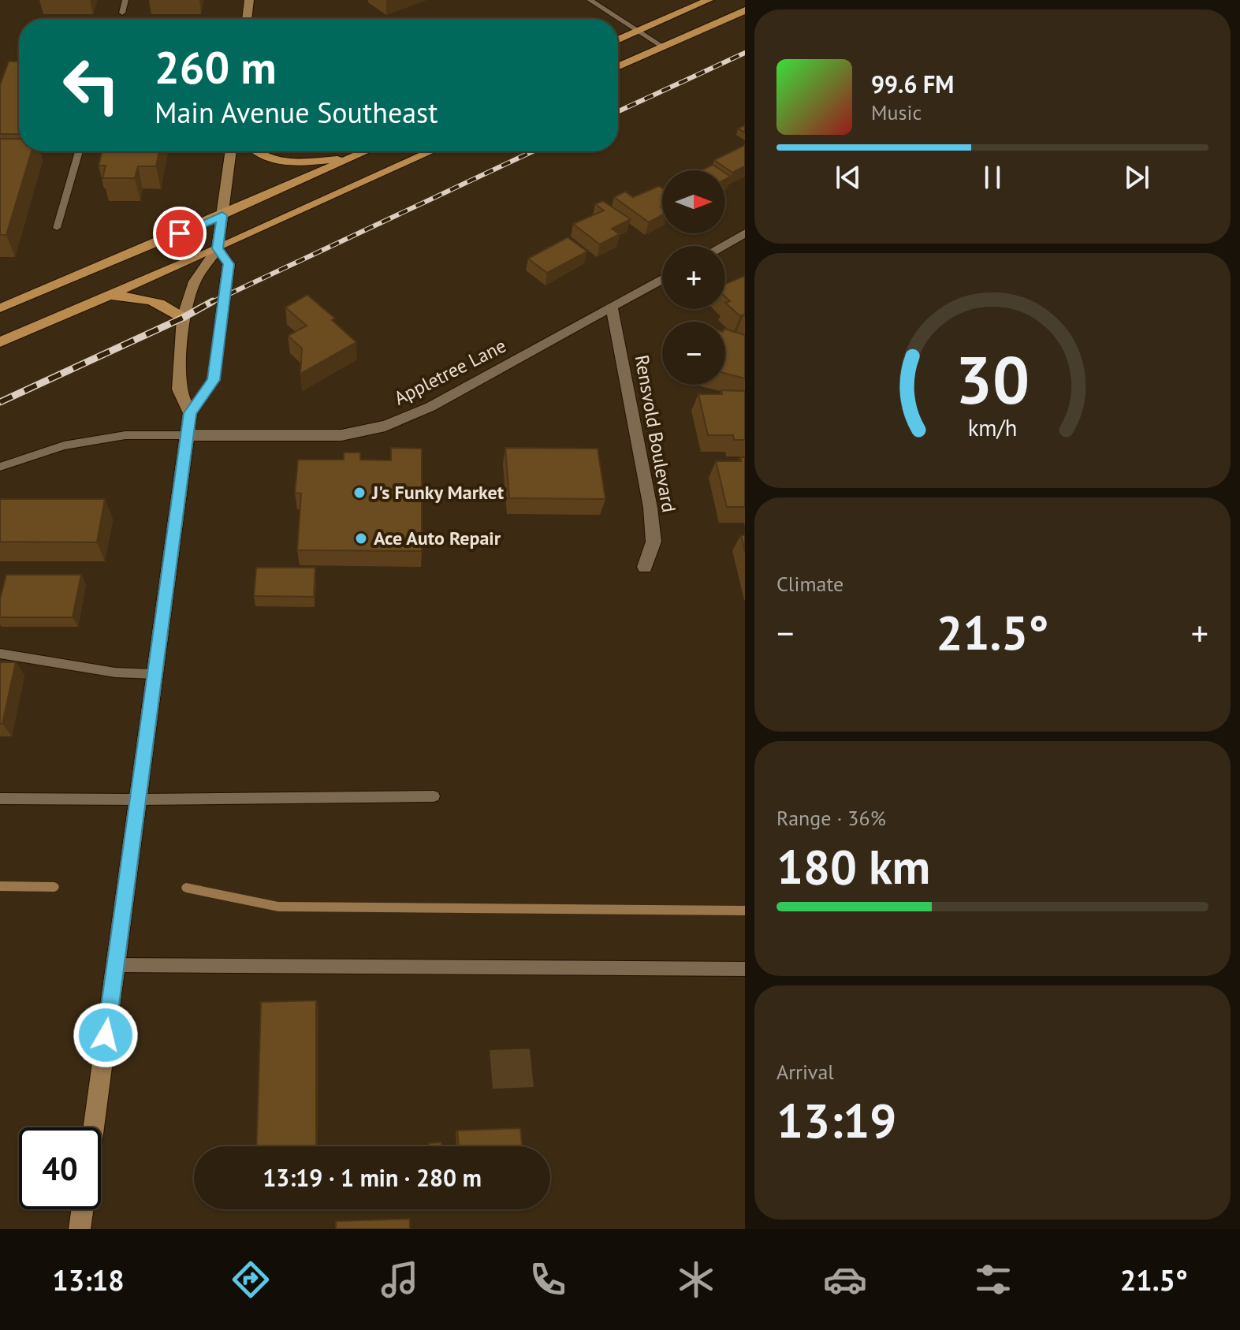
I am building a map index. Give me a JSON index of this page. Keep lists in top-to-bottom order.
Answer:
{
  "streets": {
    "street": ["Appletree Lane", "Rensvold Boulevard"]
  },
  "crossings": [
    ["Appletree Lane", "Rensvold Boulevard"]
  ],
  "places": ["J's Funky Market", "Ace Auto Repair"],
  "north": "right",
  "page": {
    "turn": ["260 m", "Main Avenue Southeast"],
    "song": ["99.6 FM", "Music"],
    "map_buttons": ["+", "−"],
    "tile": [
      "Climate",
      ["Range · 36%", "180 km"],
      ["Arrival", "13:19"]
    ],
    "heat": ["−", "21.5°", "+"],
    "limit": "40",
    "trip": "13:19 · 1 min · 280 m",
    "tabs": ["13:18", "21.5°"],
    "gauge": ["30", "km/h"]
  }
}
